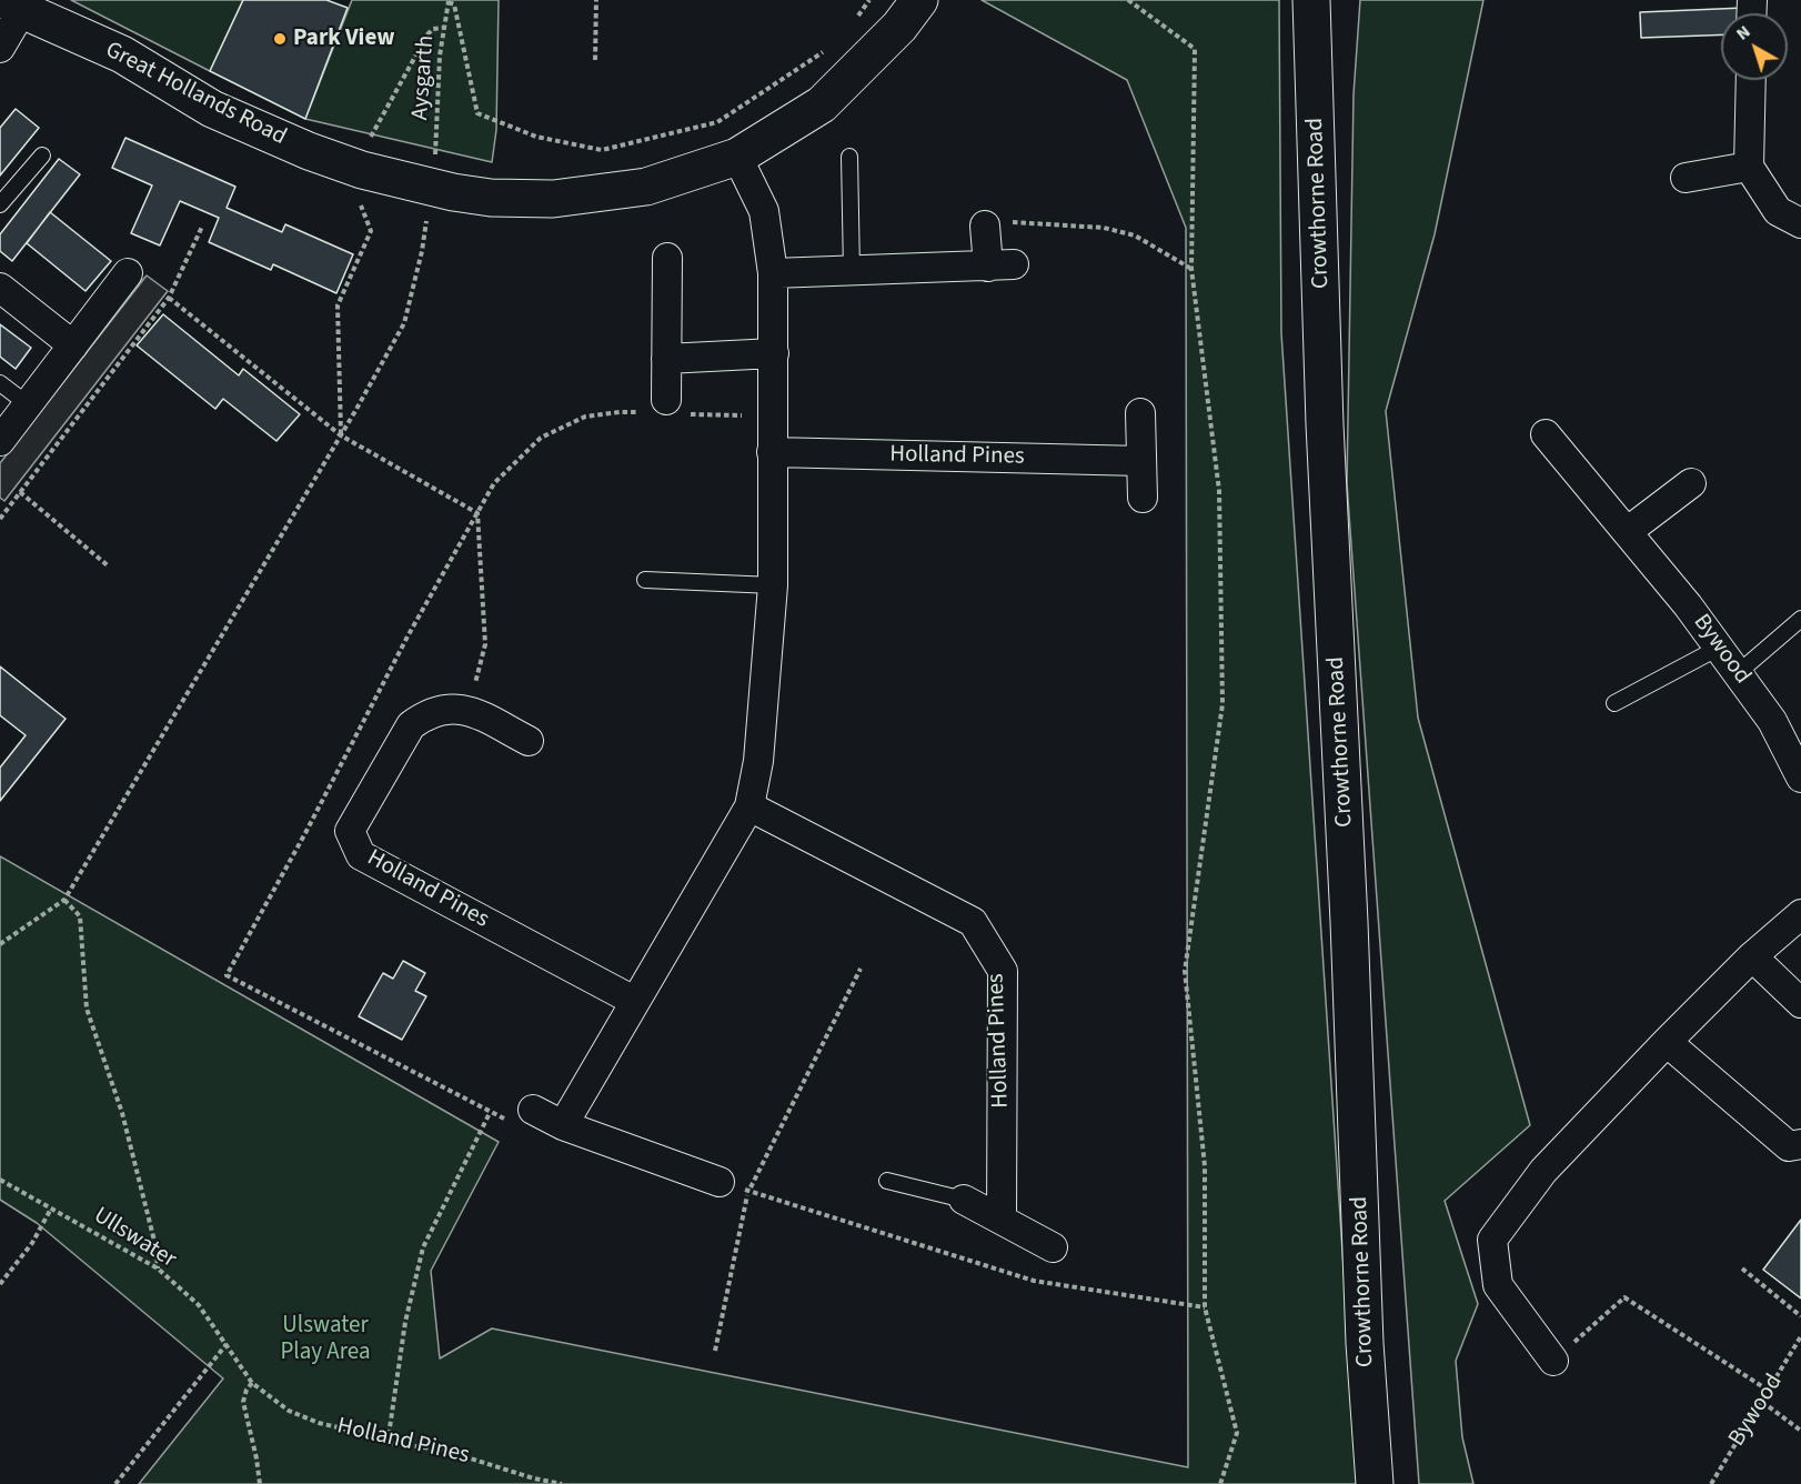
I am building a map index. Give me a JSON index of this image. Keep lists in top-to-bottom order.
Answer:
{
  "streets": {
    "main road": ["Great Hollands Road", "Crowthorne Road"],
    "street": ["Holland Pines", "Bywood"],
    "path": ["Aysgarth", "Ullswater"]
  },
  "crossings": [
    ["Holland Pines", "Ullswater"]
  ],
  "parks": ["Ulswater Play Area"],
  "places": ["Park View"],
  "north": "top left"
}
